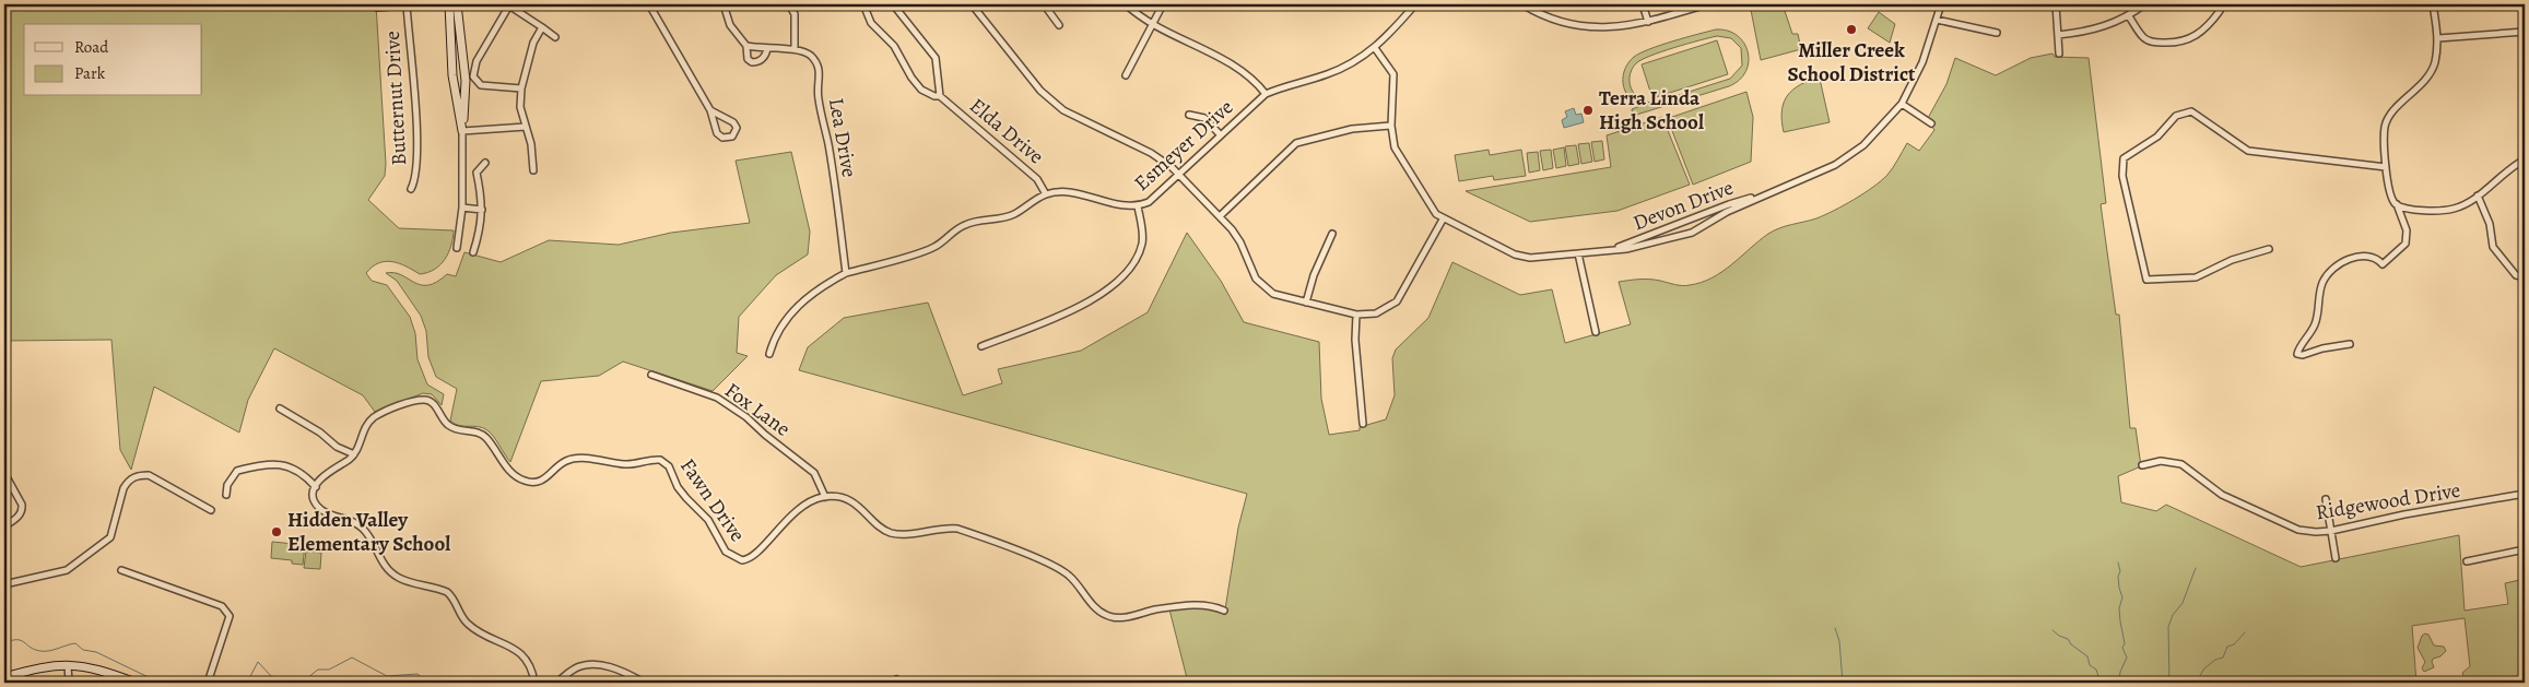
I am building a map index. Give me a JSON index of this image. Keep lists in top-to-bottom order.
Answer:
{
  "streets": {
    "street": [
      "Butternut Drive",
      "Elda Drive",
      "Lea Drive",
      "Esmeyer Drive",
      "Devon Drive",
      "Fox Lane",
      "Fawn Drive",
      "Ridgewood Drive"
    ]
  },
  "crossings": [
    ["Elda Drive", "Esmeyer Drive"],
    ["Esmeyer Drive", "Devon Drive"],
    ["Fox Lane", "Fawn Drive"]
  ],
  "places": ["Miller Creek School District", "Terra Linda High School", "Hidden Valley Elementary School"],
  "legend": ["Road", "Park"]
}
